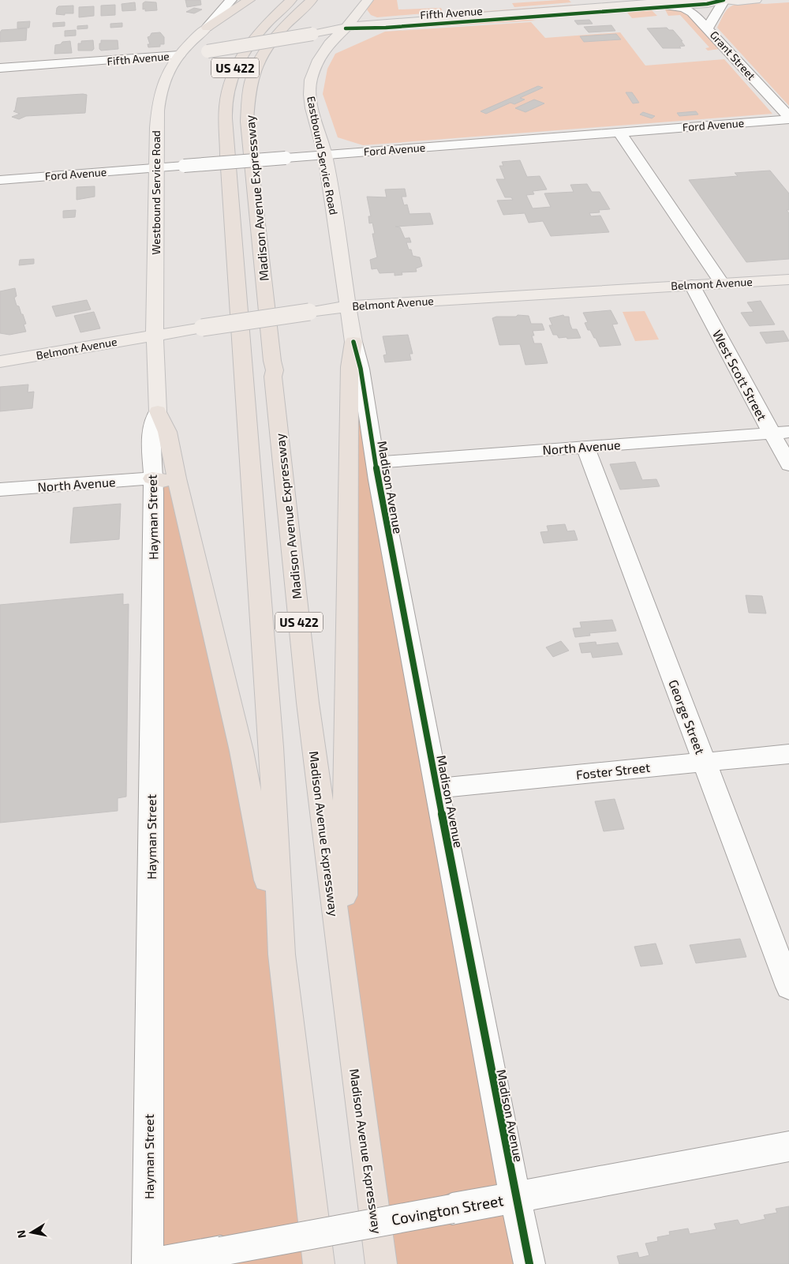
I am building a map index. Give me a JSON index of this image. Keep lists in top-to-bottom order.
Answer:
{
  "streets": {
    "highway": ["US 422", "Madison Avenue Expressway"],
    "main road": [
      "Fifth Avenue",
      "Eastbound Service Road",
      "Westbound Service Road",
      "Belmont Avenue",
      "Madison Avenue"
    ],
    "street": [
      "Grant Street",
      "Ford Avenue",
      "West Scott Street",
      "North Avenue",
      "Hayman Street",
      "George Street",
      "Foster Street",
      "Covington Street"
    ]
  },
  "crossings": [
    ["Fifth Avenue", "Grant Street"],
    ["Fifth Avenue", "Eastbound Service Road"],
    ["Fifth Avenue", "Westbound Service Road"],
    ["Grant Street", "Ford Avenue"],
    ["Ford Avenue", "Eastbound Service Road"],
    ["Ford Avenue", "Westbound Service Road"],
    ["Eastbound Service Road", "Belmont Avenue"],
    ["Eastbound Service Road", "Madison Avenue"],
    ["Westbound Service Road", "Belmont Avenue"],
    ["Westbound Service Road", "Hayman Street"],
    ["Belmont Avenue", "West Scott Street"],
    ["Belmont Avenue", "Madison Avenue"],
    ["West Scott Street", "North Avenue"],
    ["North Avenue", "Madison Avenue"],
    ["North Avenue", "Hayman Street"],
    ["North Avenue", "George Street"],
    ["Madison Avenue", "Foster Street"],
    ["Madison Avenue", "Covington Street"],
    ["George Street", "Foster Street"]
  ],
  "north": "left"
}
